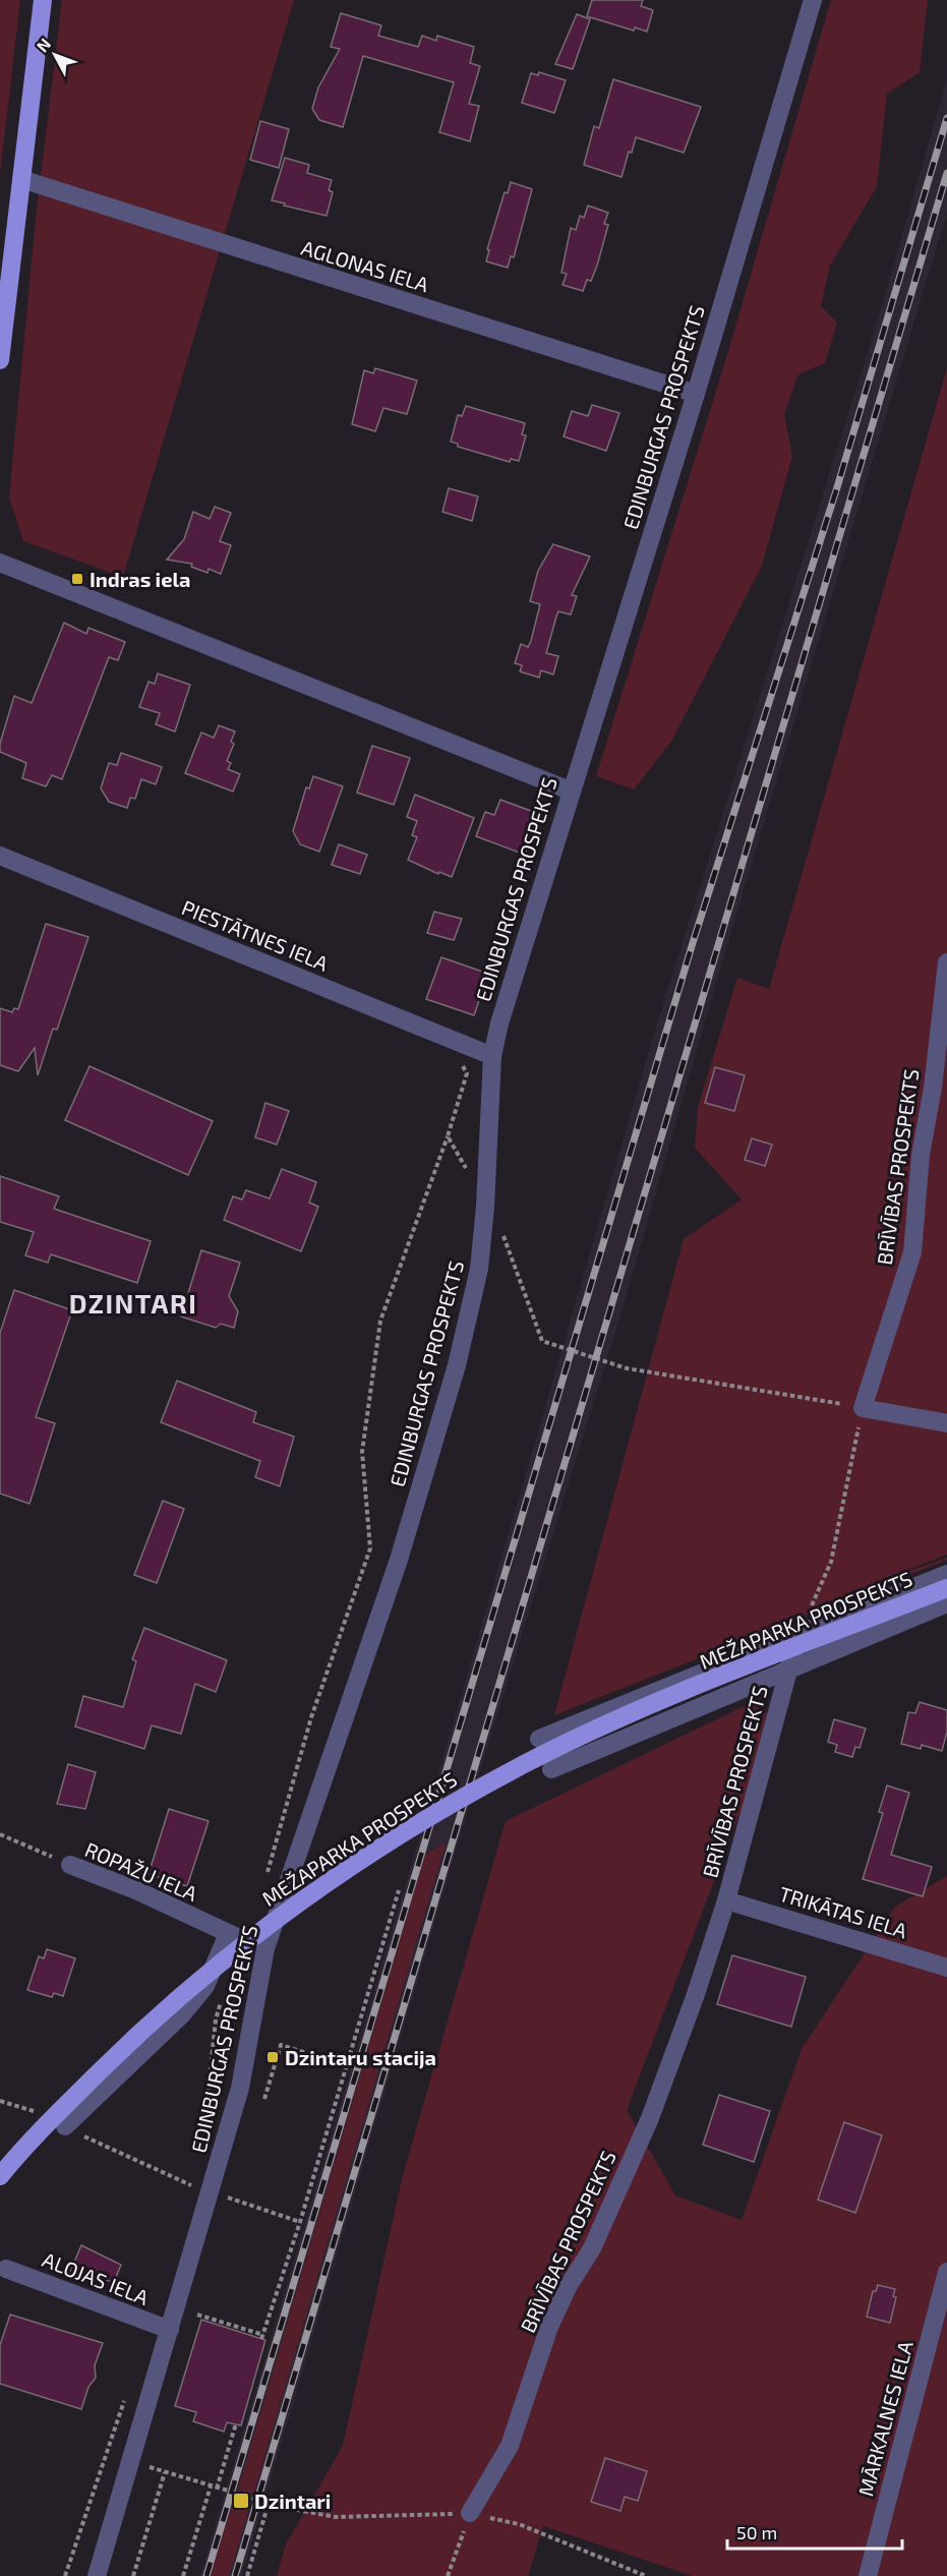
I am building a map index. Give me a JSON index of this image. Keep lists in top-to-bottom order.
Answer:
{
  "streets": {
    "main road": ["MEŽAPARKA PROSPEKTS"],
    "street": [
      "AGLONAS IELA",
      "EDINBURGAS PROSPEKTS",
      "PIESTĀTNES IELA",
      "BRĪVĪBAS PROSPEKTS",
      "ROPAŽU IELA",
      "TRIKĀTAS IELA",
      "ALOJAS IELA",
      "MĀRKALNES IELA"
    ]
  },
  "crossings": [
    ["AGLONAS IELA", "EDINBURGAS PROSPEKTS"],
    ["EDINBURGAS PROSPEKTS", "PIESTĀTNES IELA"],
    ["EDINBURGAS PROSPEKTS", "ROPAŽU IELA"],
    ["EDINBURGAS PROSPEKTS", "ALOJAS IELA"],
    ["BRĪVĪBAS PROSPEKTS", "TRIKĀTAS IELA"]
  ],
  "districts": ["DZINTARI"],
  "places": {
    "transit": ["Indras iela", "Dzintaru stacija", "Dzintari"]
  },
  "scale_bar": "50 m",
  "north": "top left"
}
